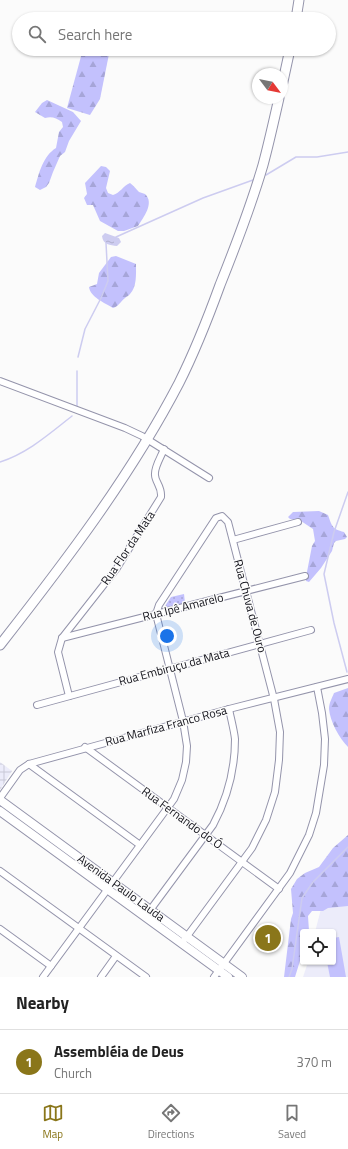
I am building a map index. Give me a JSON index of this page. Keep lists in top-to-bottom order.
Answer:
{
  "streets": {
    "main road": ["Avenida Paulo Lauda"],
    "street": [
      "Rua Flor da Mata",
      "Rua Chuva de Ouro",
      "Rua Ipê Amarelo",
      "Rua Embiruçu da Mata",
      "Rua Marfiza Franco Rosa",
      "Rua Fernando do Ó"
    ]
  },
  "crossings": [
    ["Rua Flor da Mata", "Rua Ipê Amarelo"],
    ["Rua Chuva de Ouro", "Rua Ipê Amarelo"],
    ["Rua Chuva de Ouro", "Rua Embiruçu da Mata"],
    ["Rua Chuva de Ouro", "Rua Marfiza Franco Rosa"],
    ["Rua Chuva de Ouro", "Rua Fernando do Ó"],
    ["Rua Chuva de Ouro", "Avenida Paulo Lauda"],
    ["Rua Marfiza Franco Rosa", "Rua Fernando do Ó"],
    ["Rua Marfiza Franco Rosa", "Avenida Paulo Lauda"]
  ],
  "north": "bottom right",
  "page": {
    "search": "Search here",
    "pins": "1",
    "heading": "Nearby",
    "list": [
      {
        "mark": "1",
        "name": "Assembléia de Deus",
        "note": "Church",
        "value": "370 m"
      }
    ],
    "nav": ["Map", "Directions", "Saved"]
  }
}
